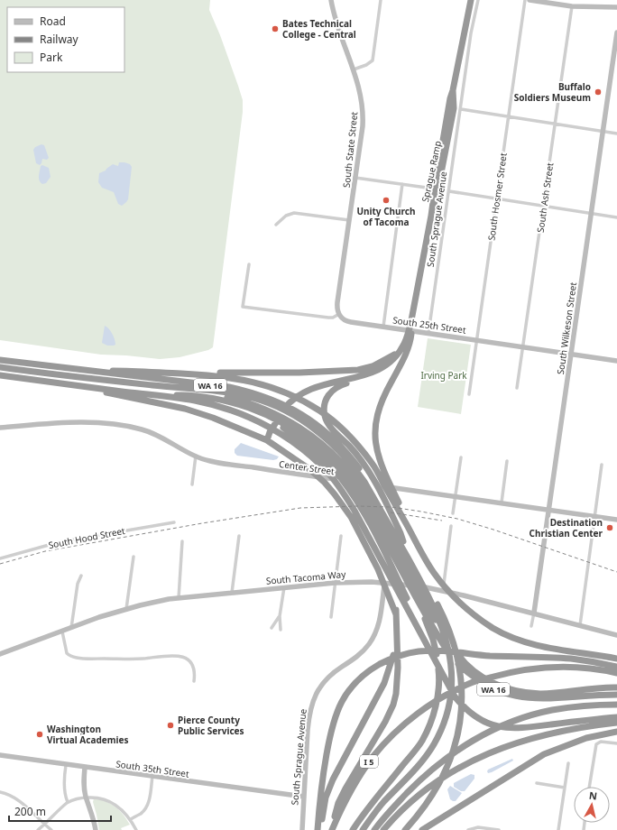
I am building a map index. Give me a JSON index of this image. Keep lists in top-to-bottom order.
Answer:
{
  "streets": {
    "highway": ["Sprague Ramp", "WA 16", "I 5"],
    "street": [
      "South State Street",
      "South Hosmer Street",
      "South Ash Street",
      "South Sprague Avenue",
      "South 25th Street",
      "South Wilkeson Street",
      "Center Street",
      "South Hood Street",
      "South Tacoma Way",
      "South 35th Street"
    ]
  },
  "crossings": [
    ["South State Street", "South 25th Street"],
    ["South Hosmer Street", "South 25th Street"],
    ["South Ash Street", "South 25th Street"],
    ["South Sprague Avenue", "South 25th Street"],
    ["South Sprague Avenue", "South Tacoma Way"],
    ["South Sprague Avenue", "South 35th Street"],
    ["South 25th Street", "South Wilkeson Street"],
    ["South Wilkeson Street", "Center Street"],
    ["South Wilkeson Street", "South Tacoma Way"],
    ["WA 16", "I 5"]
  ],
  "parks": ["Irving Park"],
  "places": [
    "Bates Technical College - Central",
    "Buffalo Soldiers Museum",
    "Unity Church of Tacoma",
    "Destination Christian Center",
    "Pierce County Public Services",
    "Washington Virtual Academies"
  ],
  "legend": ["Road", "Railway", "Park"],
  "scale_bar": "200 m",
  "north": "top"
}
